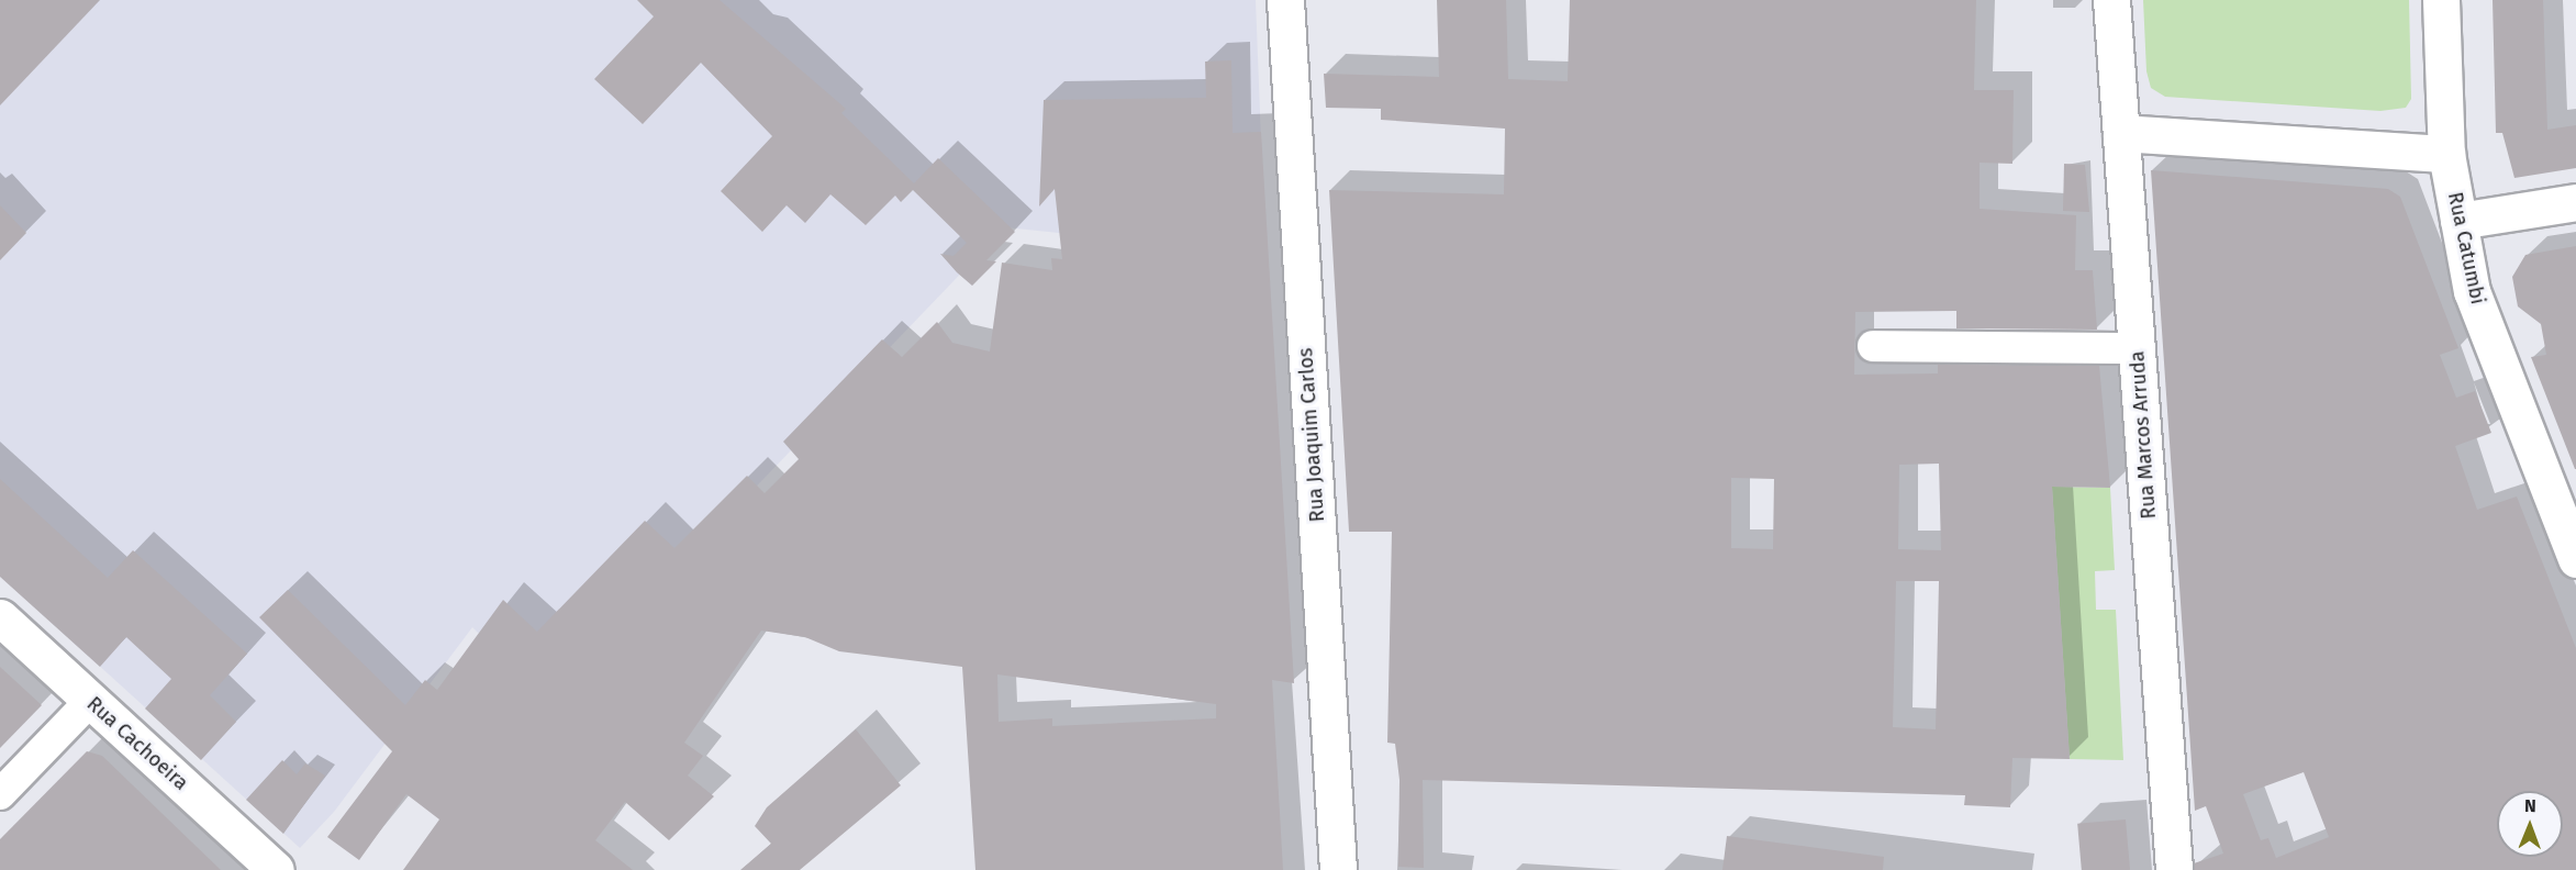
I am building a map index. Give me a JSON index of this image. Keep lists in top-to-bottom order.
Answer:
{
  "streets": {
    "main road": [
      "Rua Catumbi",
      "Rua Joaquim Carlos",
      "Rua Marcos Arruda",
      "Rua Cachoeira"
    ]
  },
  "north": "top"
}
